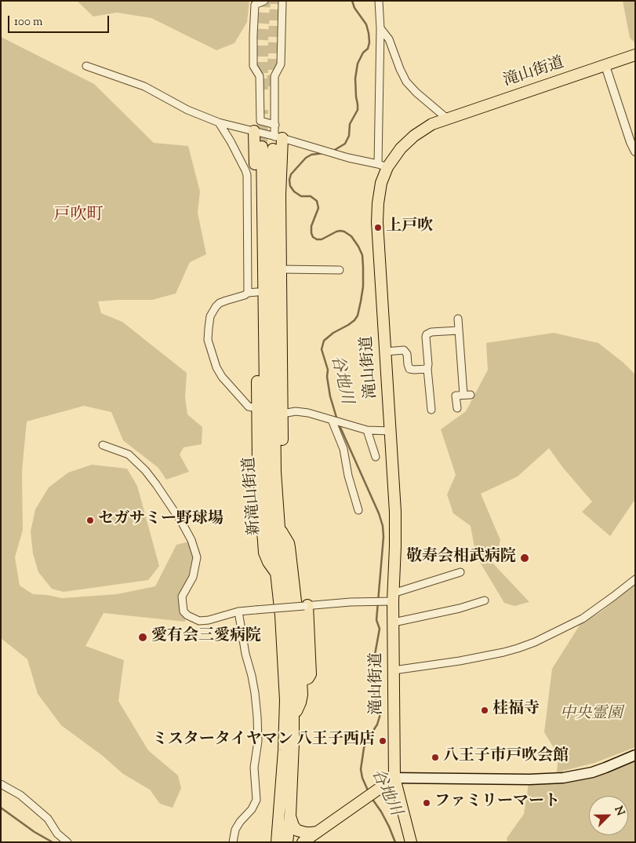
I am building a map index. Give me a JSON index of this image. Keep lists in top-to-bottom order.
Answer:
{
  "streets": {
    "main road": ["滝山街道", "新滝山街道"]
  },
  "districts": ["戸吹町"],
  "water": ["谷地川"],
  "parks": ["中央霊園"],
  "places": [
    "上戸吹",
    "セガサミー野球場",
    "敬寿会相武病院",
    "愛有会三愛病院",
    "桂福寺",
    "ミスタータイヤマン 八王子西店",
    "八王子市戸吹会館",
    "ファミリーマート"
  ],
  "scale_bar": "100 m",
  "north": "top right"
}
